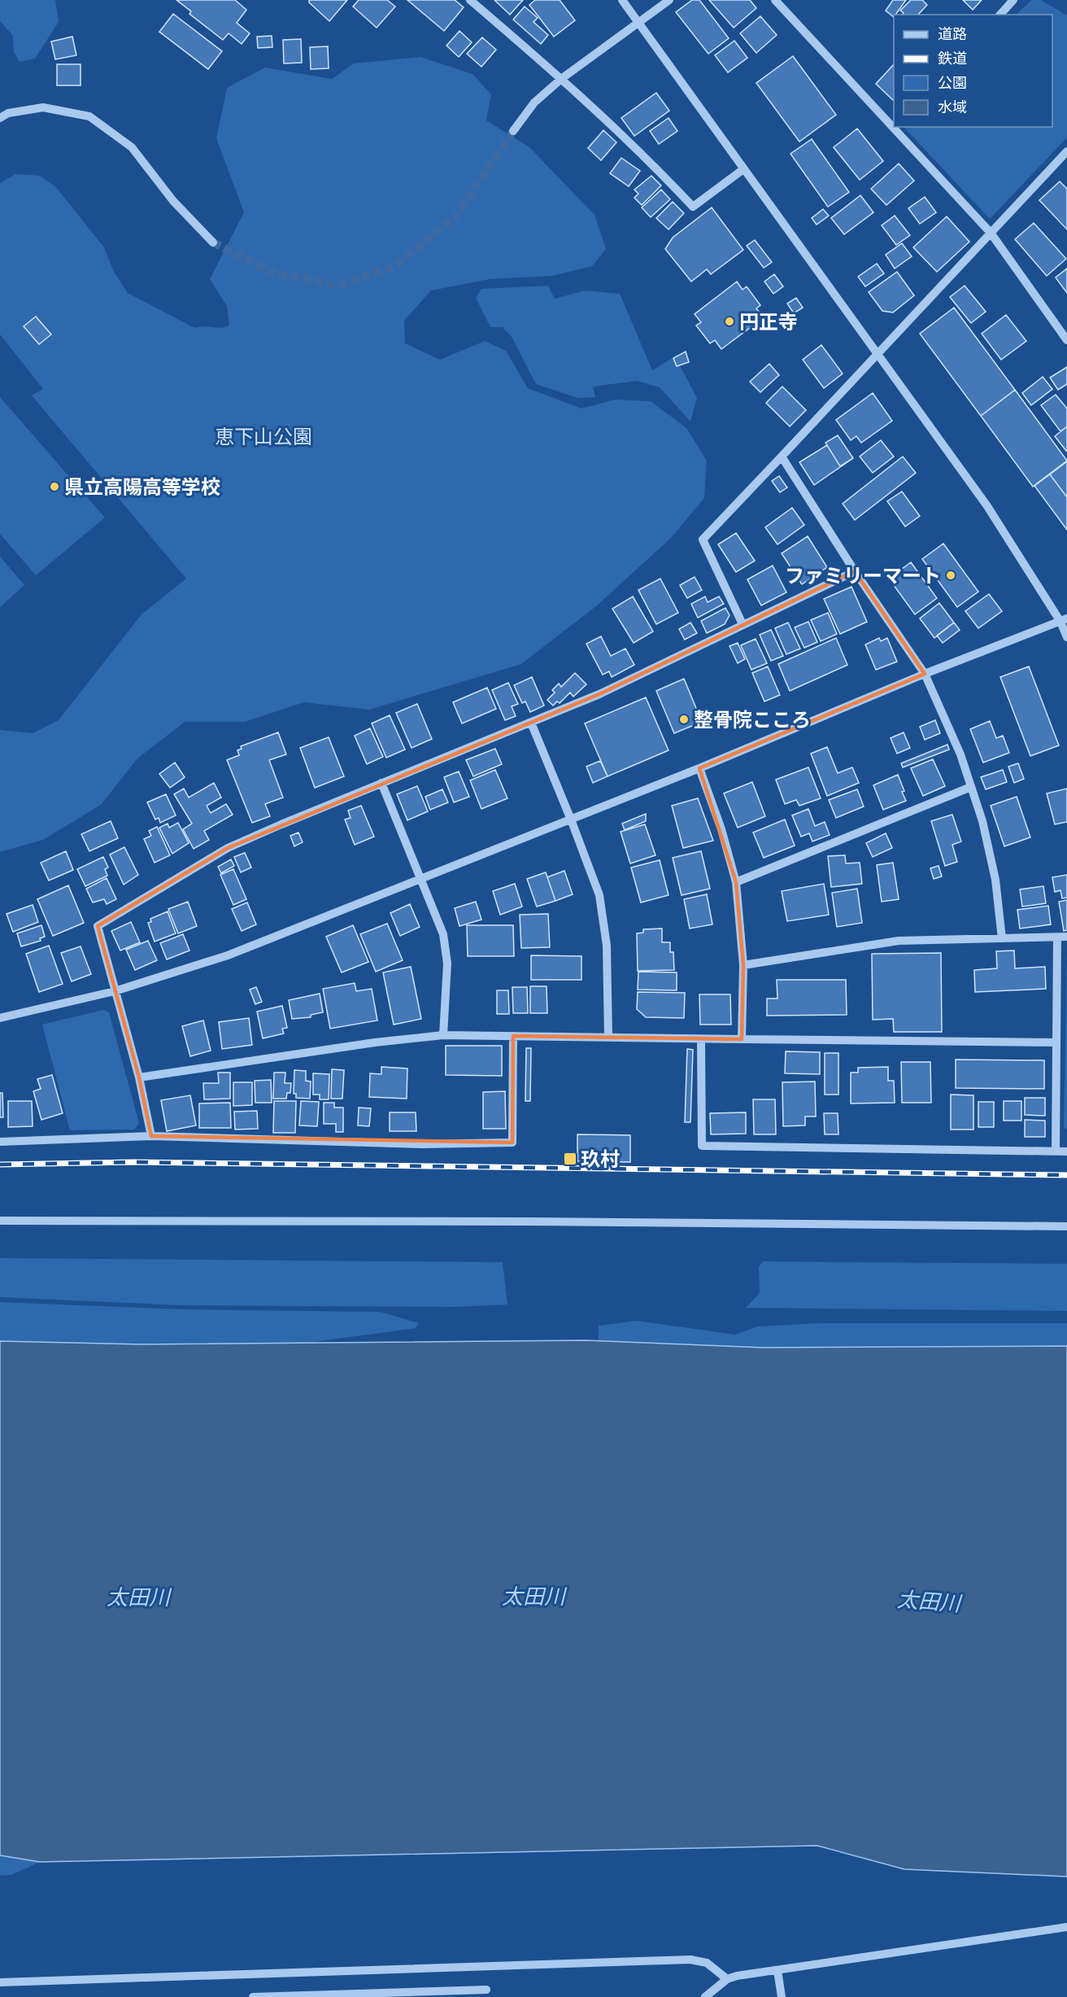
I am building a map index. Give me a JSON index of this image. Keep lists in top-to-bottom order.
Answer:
{
  "water": ["太田川"],
  "parks": ["恵下山公園"],
  "places": {
    "other": [
      "円正寺",
      "県立高陽高等学校",
      "ファミリーマート",
      "整骨院こころ"
    ],
    "transit": ["玖村"]
  },
  "legend": [
    "道路",
    "鉄道",
    "公園",
    "水域"
  ]
}
